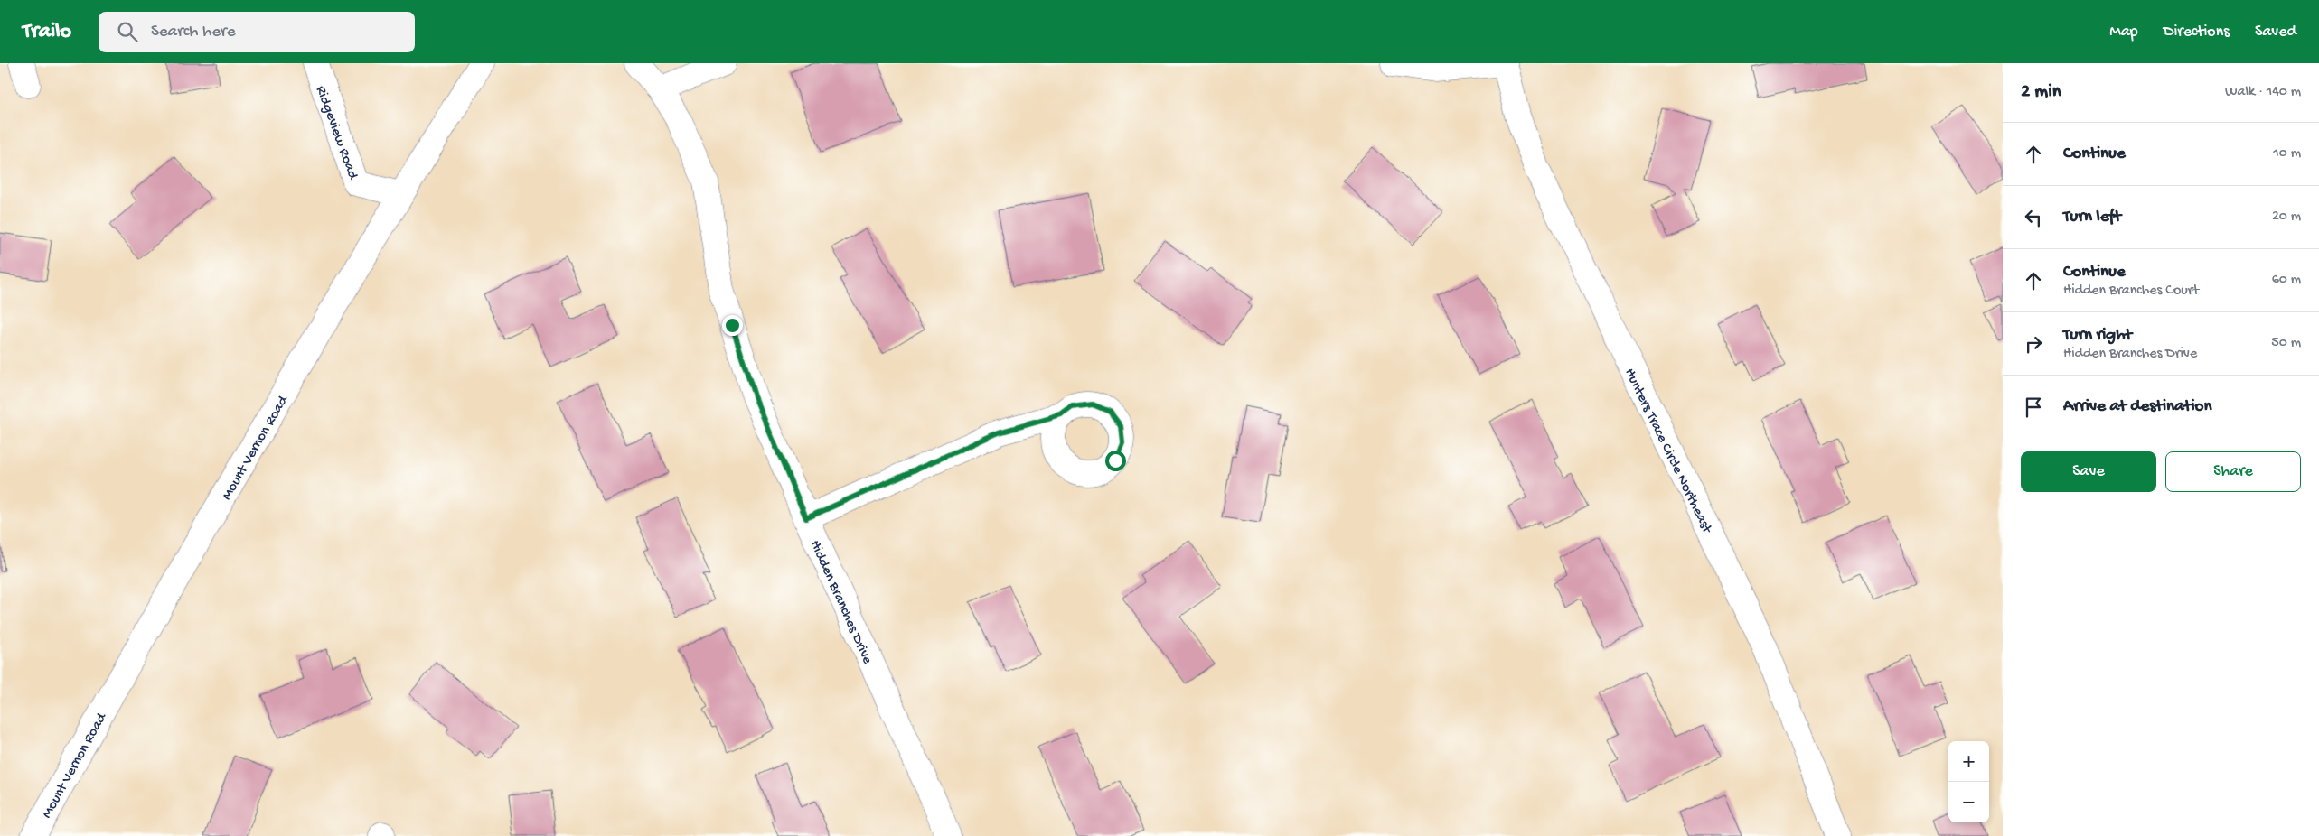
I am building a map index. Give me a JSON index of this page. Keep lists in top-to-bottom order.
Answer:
{
  "streets": {
    "street": [
      "Ridgeview Road",
      "Mount Vernon Road",
      "Hunters Trace Circle Northeast",
      "Hidden Branches Drive"
    ]
  },
  "crossings": [
    ["Ridgeview Road", "Mount Vernon Road"]
  ],
  "page": {
    "header": "Trailo",
    "search": "Search here",
    "nav": ["Map", "Directions", "Saved"],
    "heading": ["2 min", "Walk · 140 m"],
    "list": [
      ["Continue", "10 m"],
      ["Turn left", "20 m"],
      ["Continue", "Hidden Branches Court", "60 m"],
      ["Turn right", "Hidden Branches Drive", "50 m"],
      "Arrive at destination"
    ],
    "buttons": ["Save", "Share"],
    "map_buttons": ["+", "−"]
  }
}
